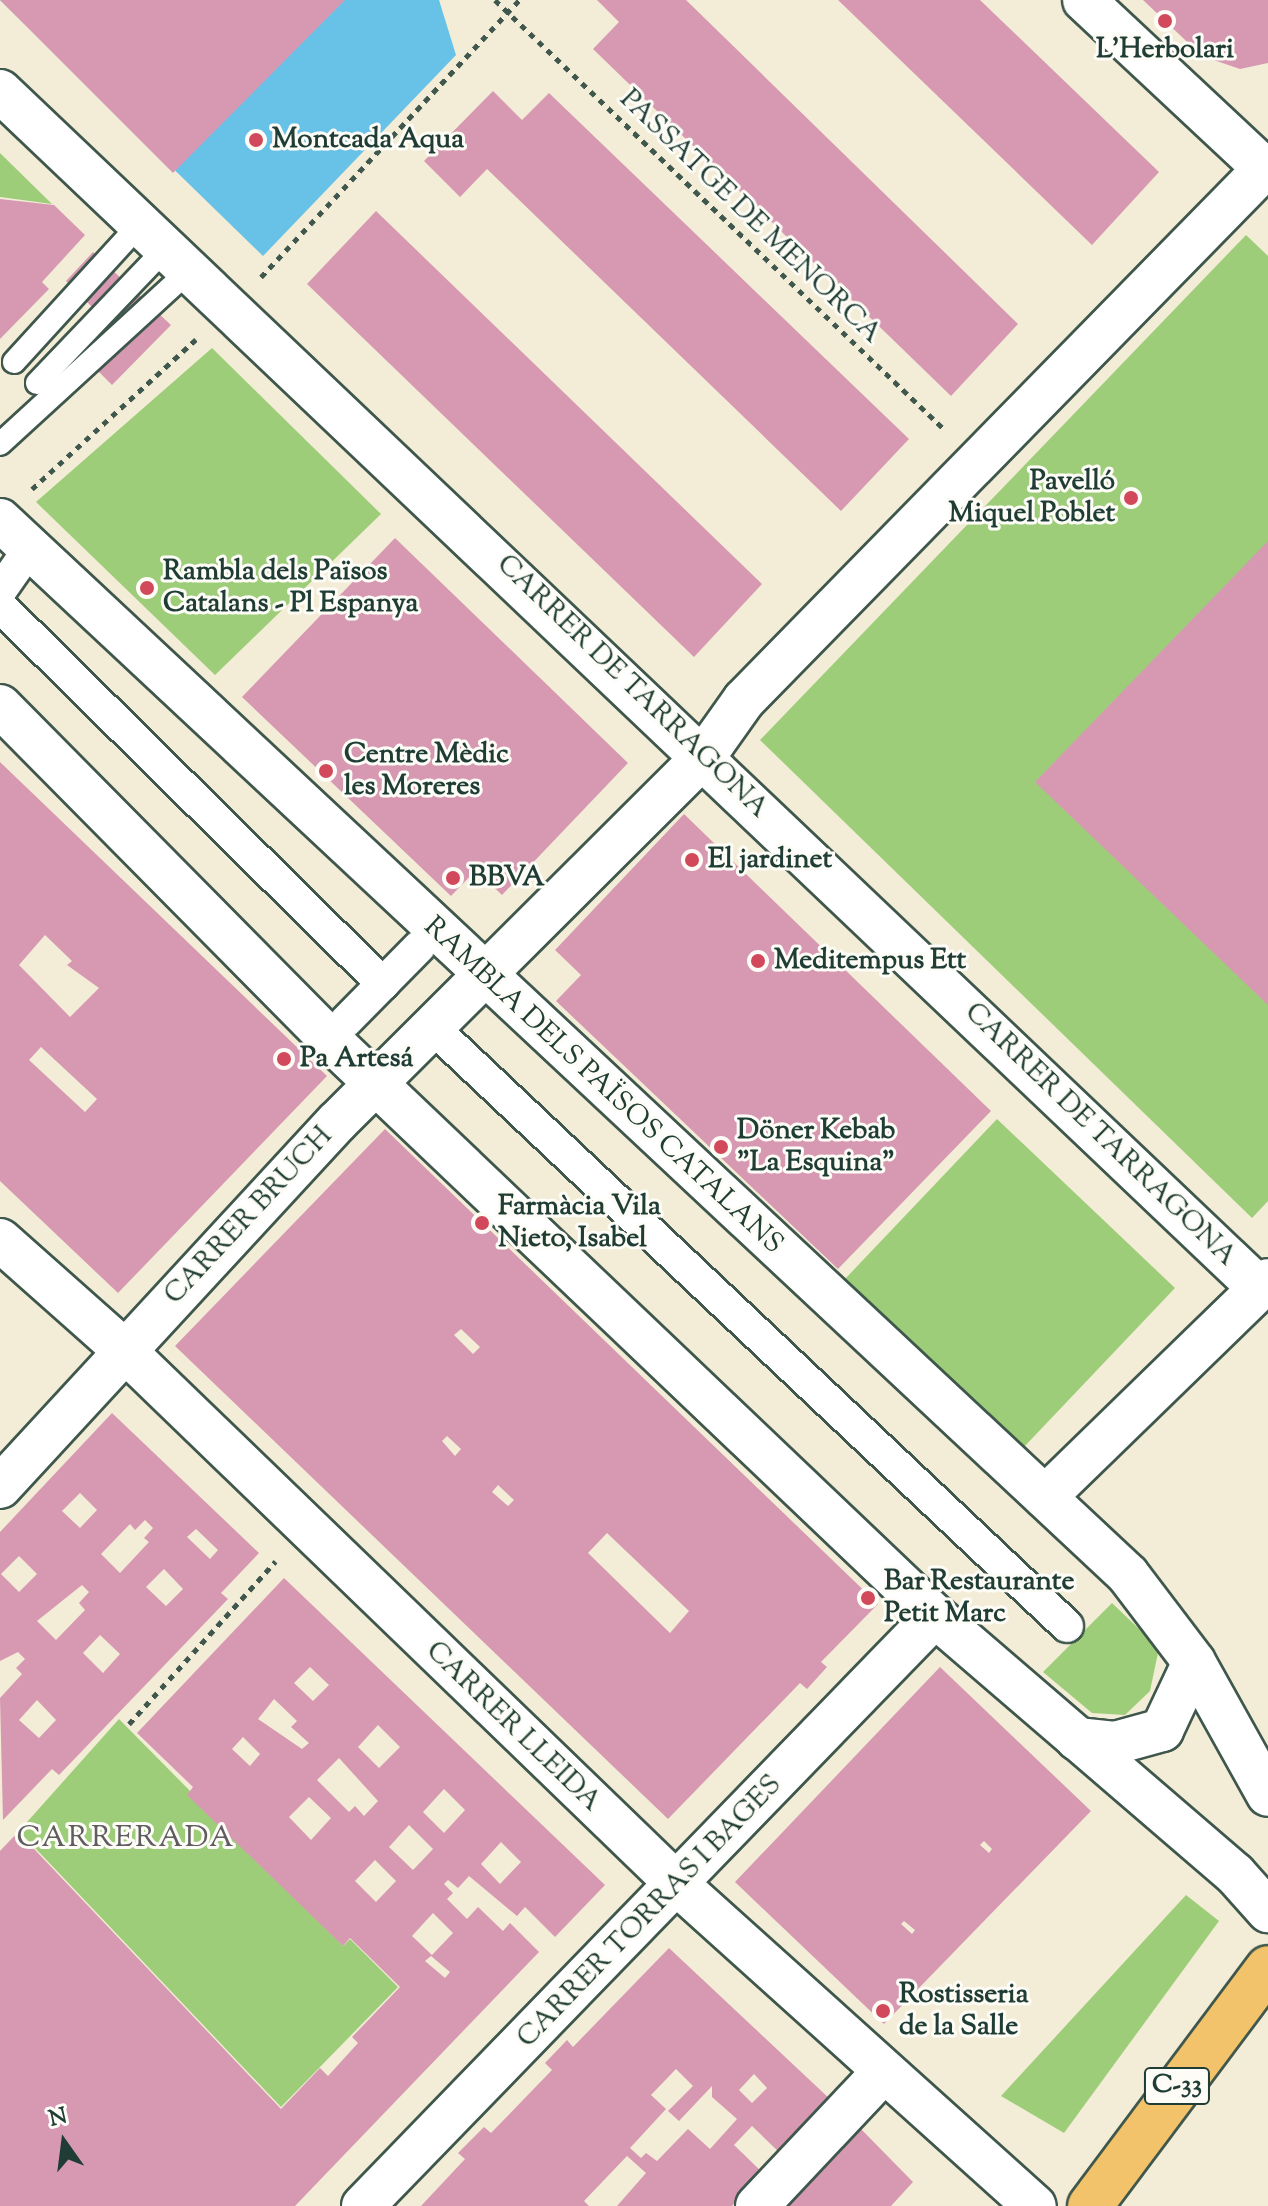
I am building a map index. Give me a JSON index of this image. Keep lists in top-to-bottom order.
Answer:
{
  "streets": {
    "highway": ["C-33"],
    "street": [
      "CARRER DE TARRAGONA",
      "RAMBLA DELS PAÏSOS CATALANS",
      "CARRER BRUCH",
      "CARRER LLEIDA",
      "CARRER TORRAS I BAGES"
    ],
    "path": ["PASSATGE DE MENORCA"]
  },
  "crossings": [
    ["PASSATGE DE MENORCA", "CARRER BRUCH"],
    ["CARRER DE TARRAGONA", "CARRER BRUCH"],
    ["RAMBLA DELS PAÏSOS CATALANS", "CARRER BRUCH"],
    ["CARRER BRUCH", "CARRER LLEIDA"],
    ["CARRER LLEIDA", "CARRER TORRAS I BAGES"]
  ],
  "districts": ["CARRERADA"],
  "places": [
    "L'Herbolari",
    "Montcada Aqua",
    "Pavelló Miquel Poblet",
    "Rambla dels Països Catalans - Pl Espanya",
    "Centre Mèdic les Moreres",
    "El jardinet",
    "BBVA",
    "Meditempus Ett",
    "Pa Artesá",
    "Döner Kebab \"La Esquina\"",
    "Farmàcia Vila Nieto, Isabel",
    "Bar Restaurante Petit Marc",
    "Rostisseria de la Salle"
  ],
  "north": "top"
}
